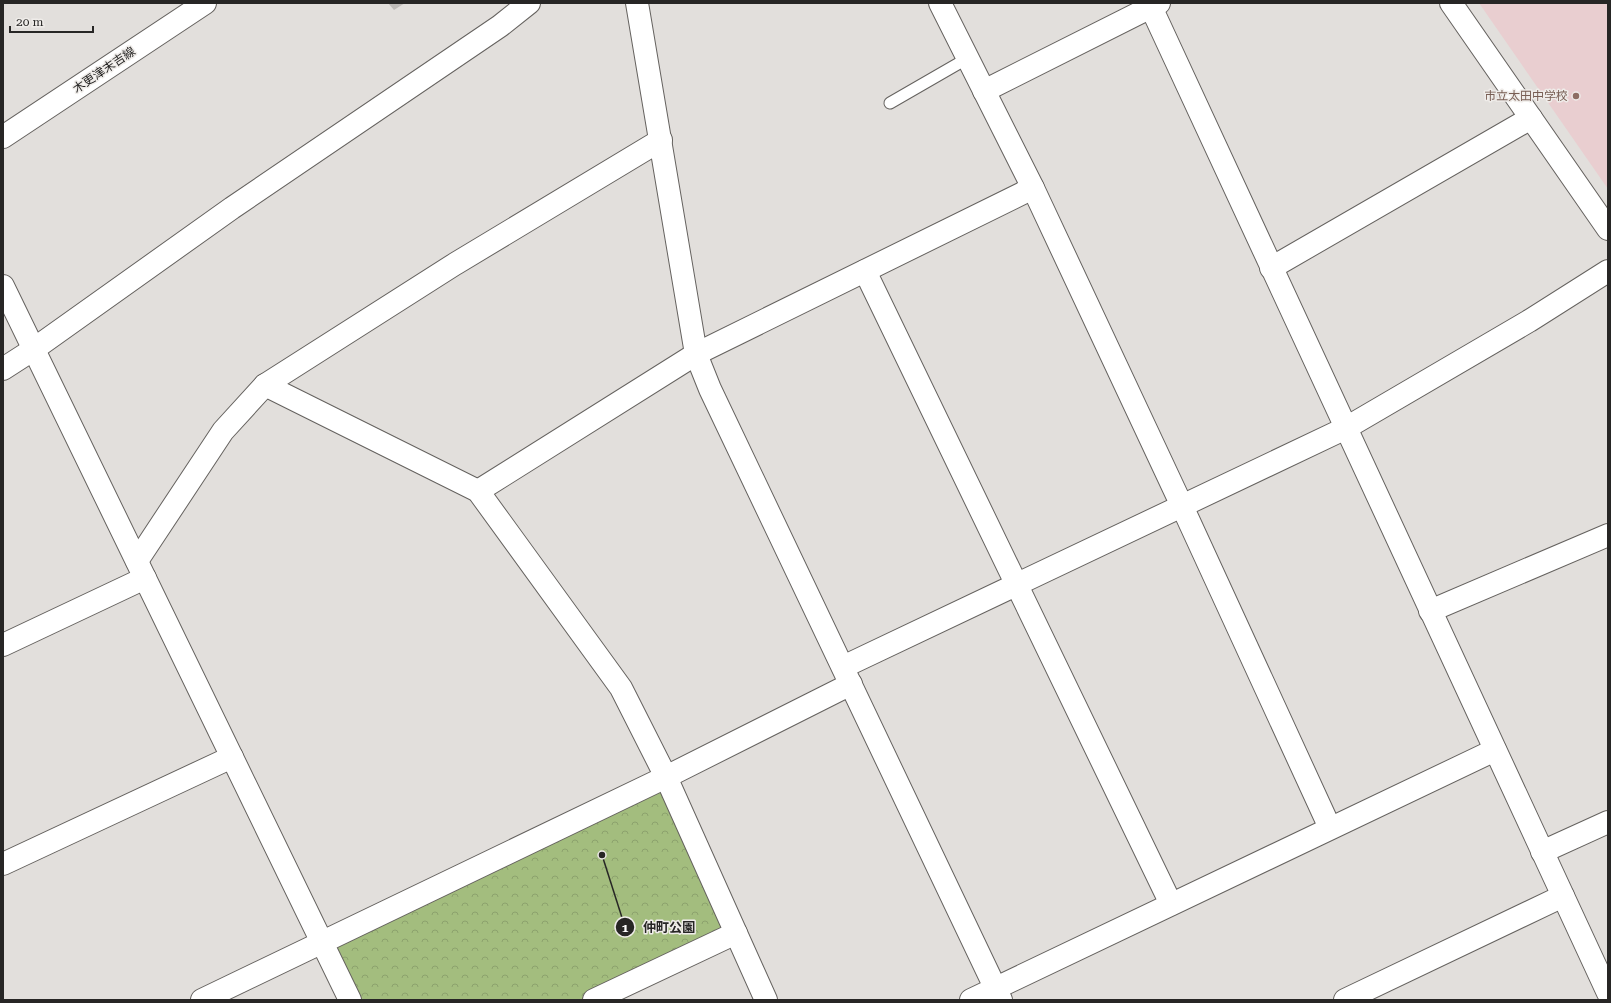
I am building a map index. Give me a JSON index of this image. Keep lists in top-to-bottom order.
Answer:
{
  "streets": {
    "street": ["木更津末吉線"]
  },
  "places": ["市立太田中学校", "仲町公園"],
  "scale_bar": "20 m"
}
